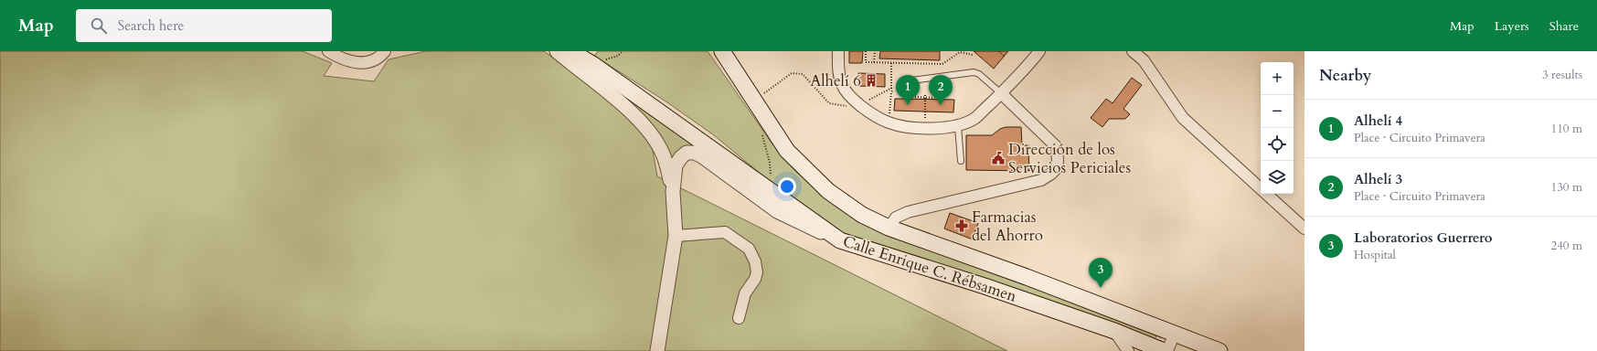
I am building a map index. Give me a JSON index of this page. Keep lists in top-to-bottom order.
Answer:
{
  "streets": {
    "main road": ["Calle Enrique C. Rébsamen"]
  },
  "places": {
    "building": ["Alhelí 6"],
    "public building": ["Dirección de los Servicios Periciales"],
    "pharmacy": ["Farmacias del Ahorro"]
  },
  "page": {
    "header": "Map",
    "search": "Search here",
    "nav": ["Map", "Layers", "Share"],
    "heading": ["Nearby", "3 results"],
    "map_buttons": ["+", "−"],
    "pins": ["1", "2", "3"],
    "list": [
      {
        "mark": "1",
        "name": "Alhelí 4",
        "note": "Place · Circuito Primavera",
        "value": "110 m"
      },
      {
        "mark": "2",
        "name": "Alhelí 3",
        "note": "Place · Circuito Primavera",
        "value": "130 m"
      },
      {
        "mark": "3",
        "name": "Laboratorios Guerrero",
        "note": "Hospital",
        "value": "240 m"
      }
    ]
  }
}
